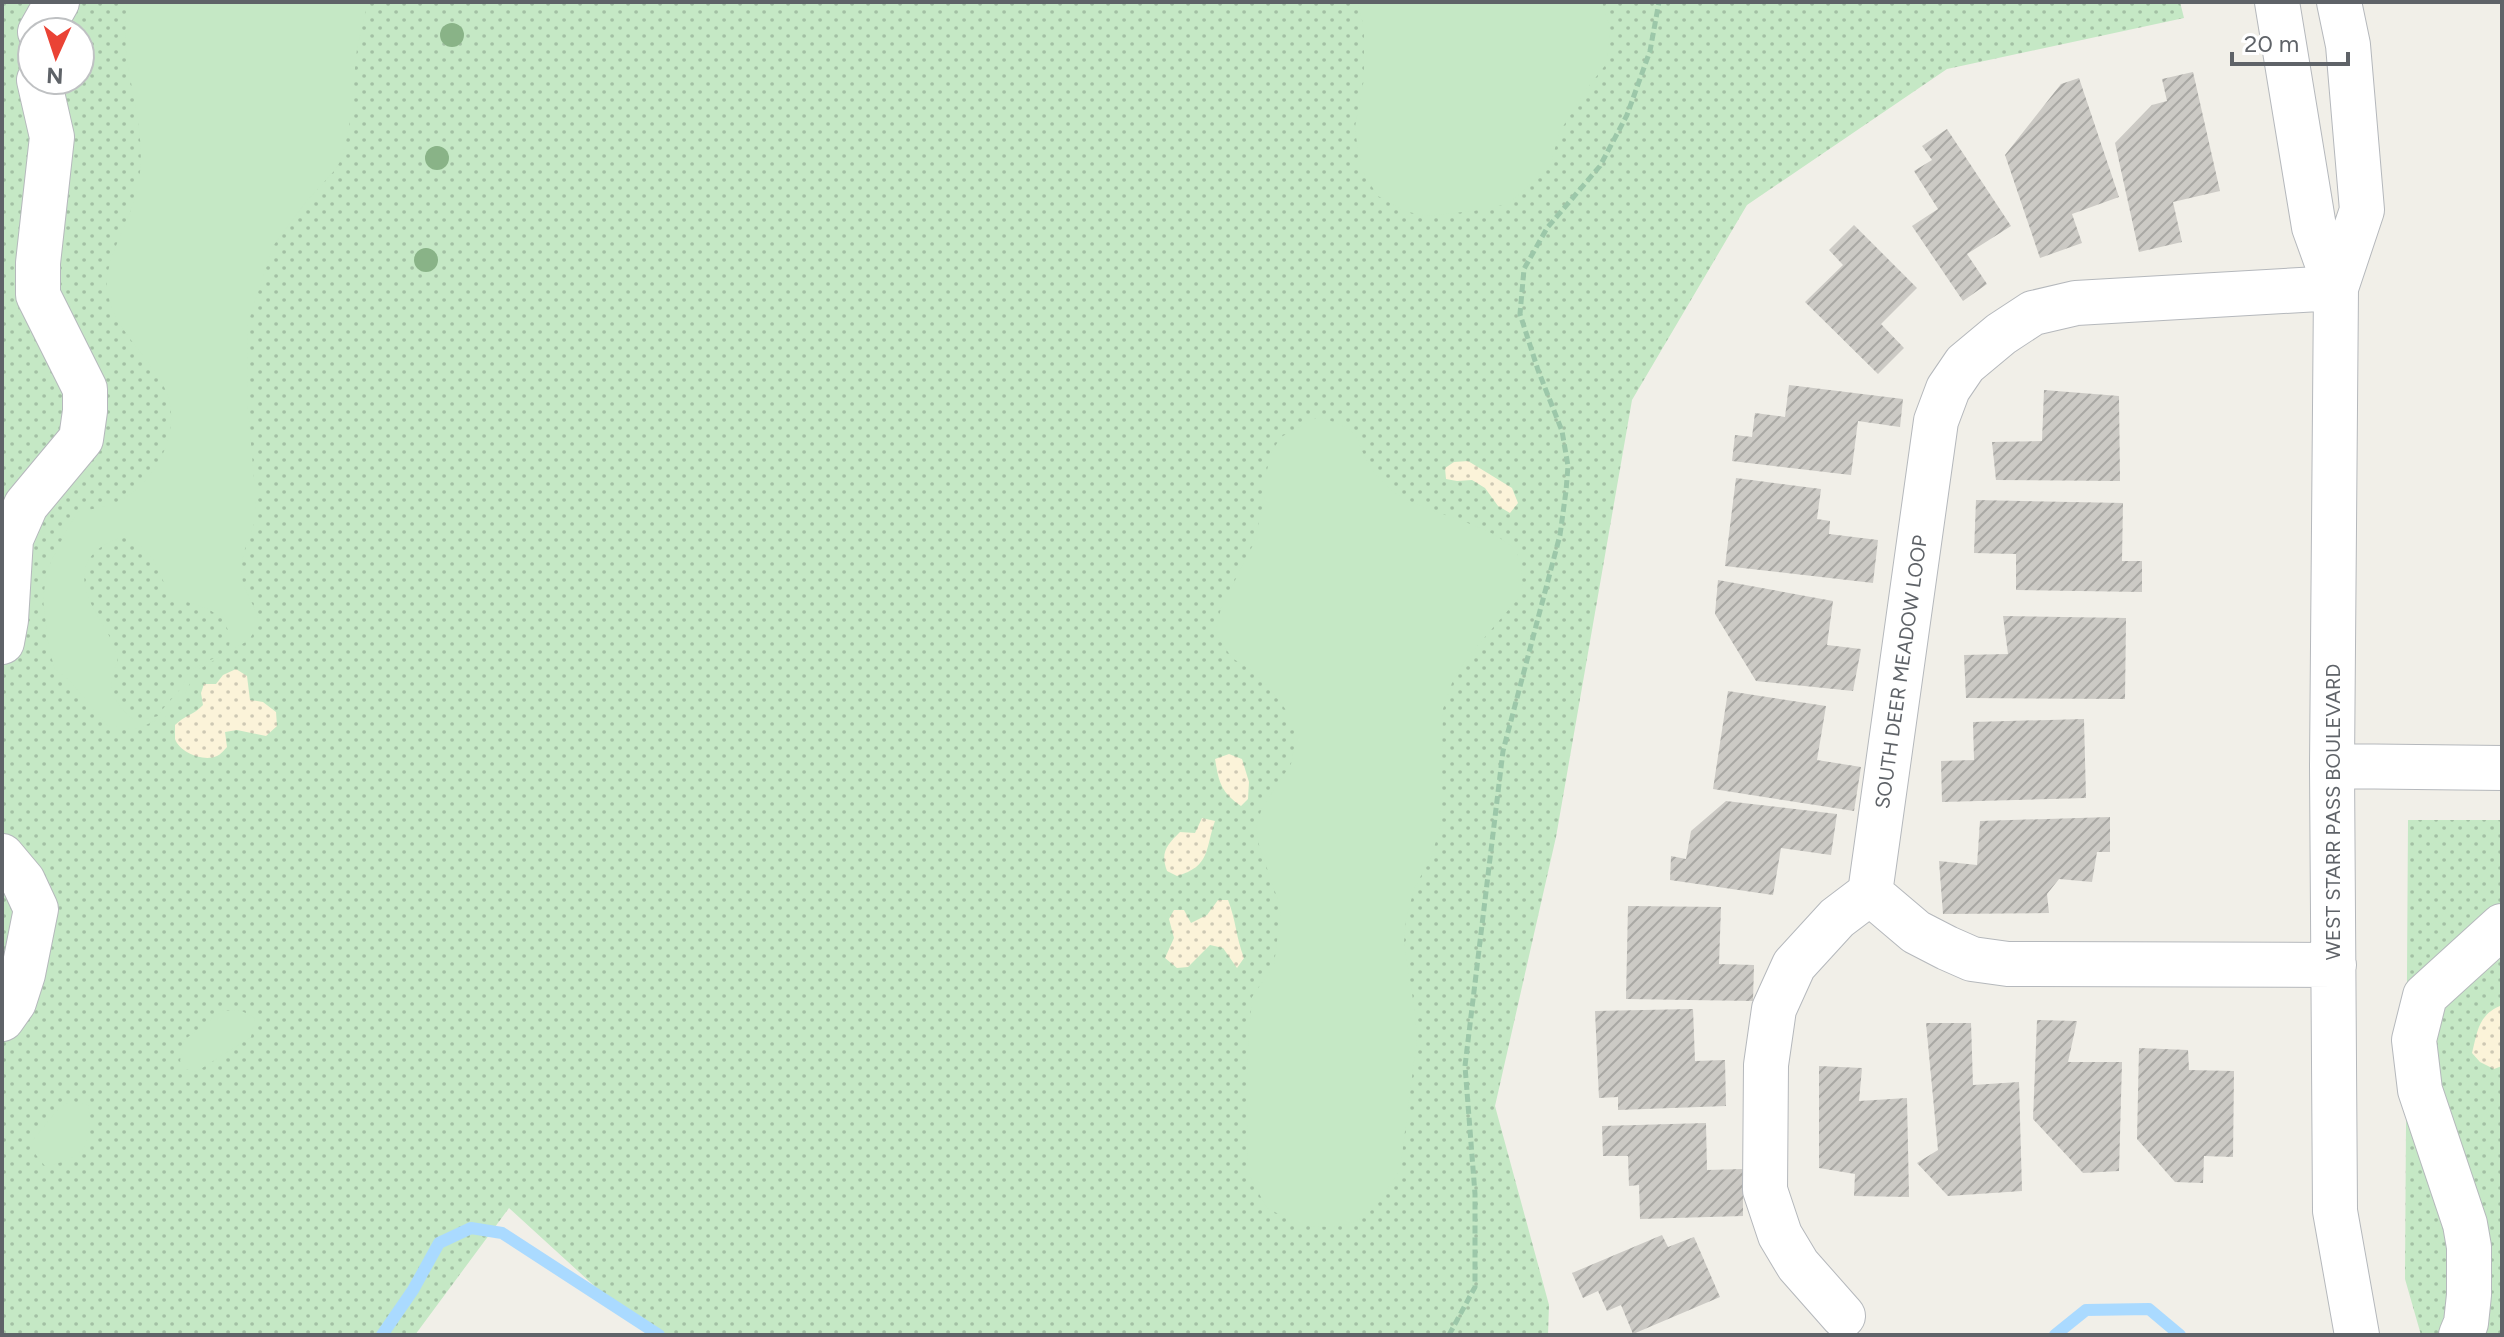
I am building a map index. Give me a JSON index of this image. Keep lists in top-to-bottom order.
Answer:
{
  "streets": {
    "street": ["SOUTH DEER MEADOW LOOP", "WEST STARR PASS BOULEVARD"]
  },
  "crossings": [
    ["SOUTH DEER MEADOW LOOP", "WEST STARR PASS BOULEVARD"]
  ],
  "scale_bar": "20 m",
  "north": "bottom"
}
